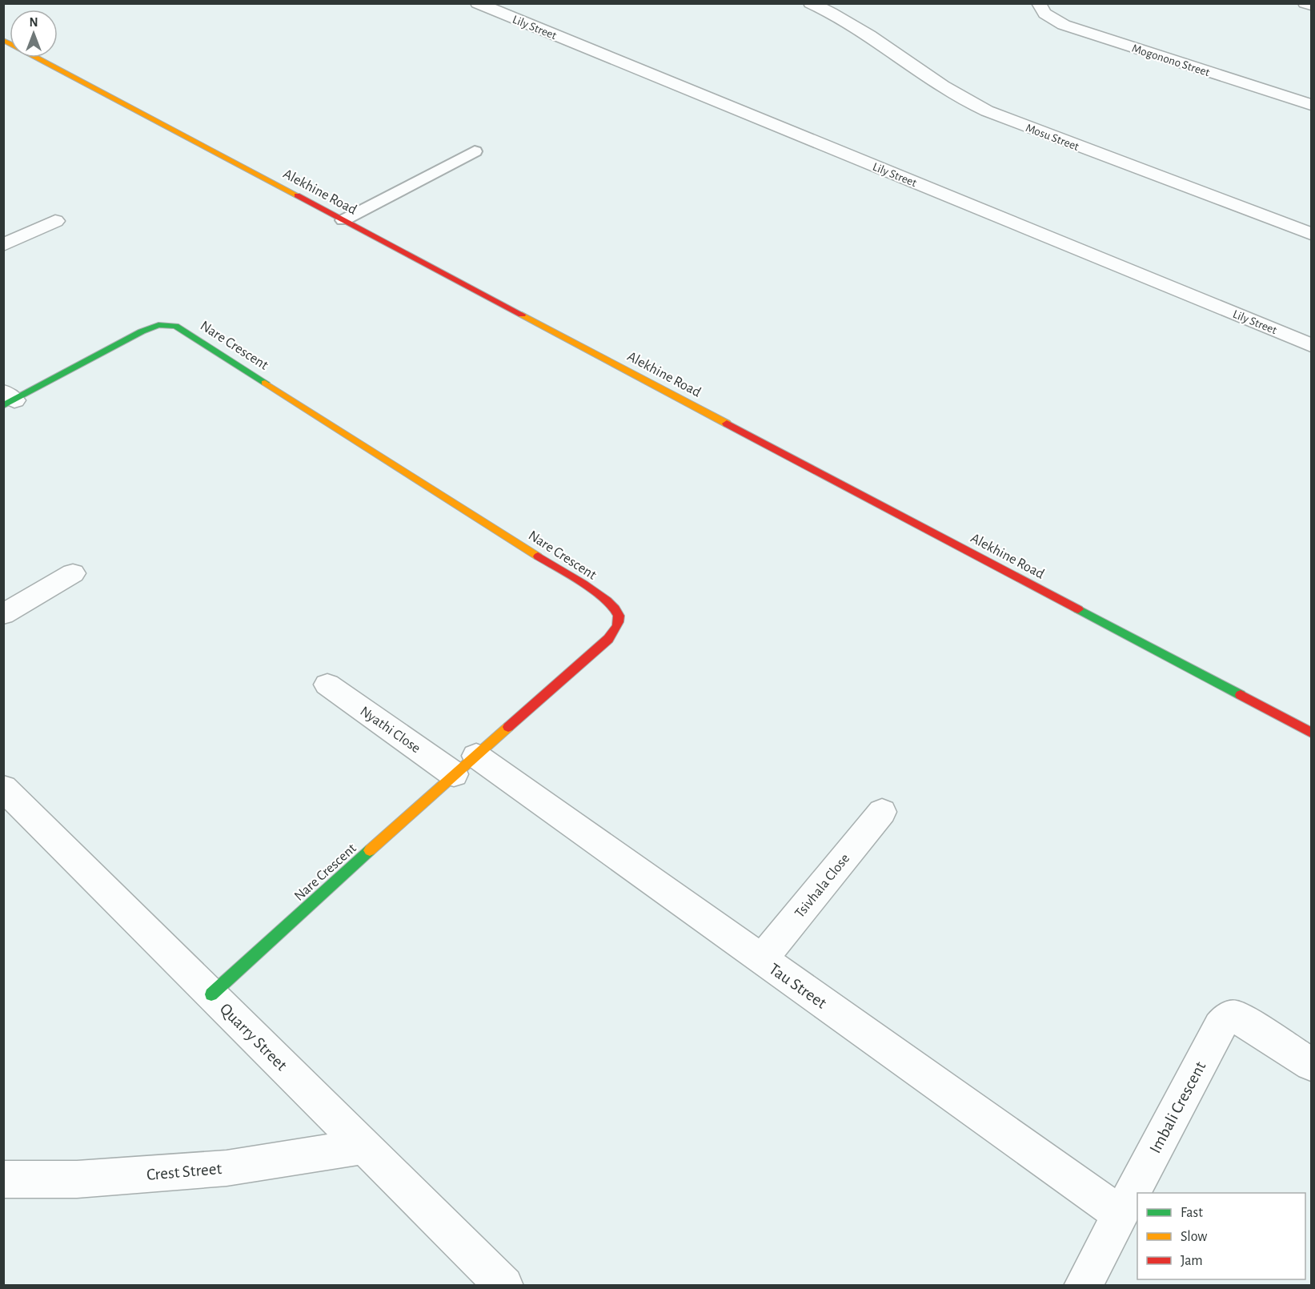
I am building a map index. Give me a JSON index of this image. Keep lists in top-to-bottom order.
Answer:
{
  "streets": {
    "street": [
      "Lily Street",
      "Mogonono Street",
      "Mosu Street",
      "Alekhine Road",
      "Nare Crescent",
      "Nyathi Close",
      "Tsivhala Close",
      "Tau Street",
      "Quarry Street",
      "Imbali Crescent",
      "Crest Street"
    ]
  },
  "crossings": [
    ["Nare Crescent", "Nyathi Close"],
    ["Nare Crescent", "Tau Street"],
    ["Nare Crescent", "Quarry Street"],
    ["Nyathi Close", "Tau Street"],
    ["Tsivhala Close", "Tau Street"],
    ["Tau Street", "Imbali Crescent"],
    ["Quarry Street", "Crest Street"]
  ],
  "legend": ["Fast", "Slow", "Jam"],
  "north": "top"
}
